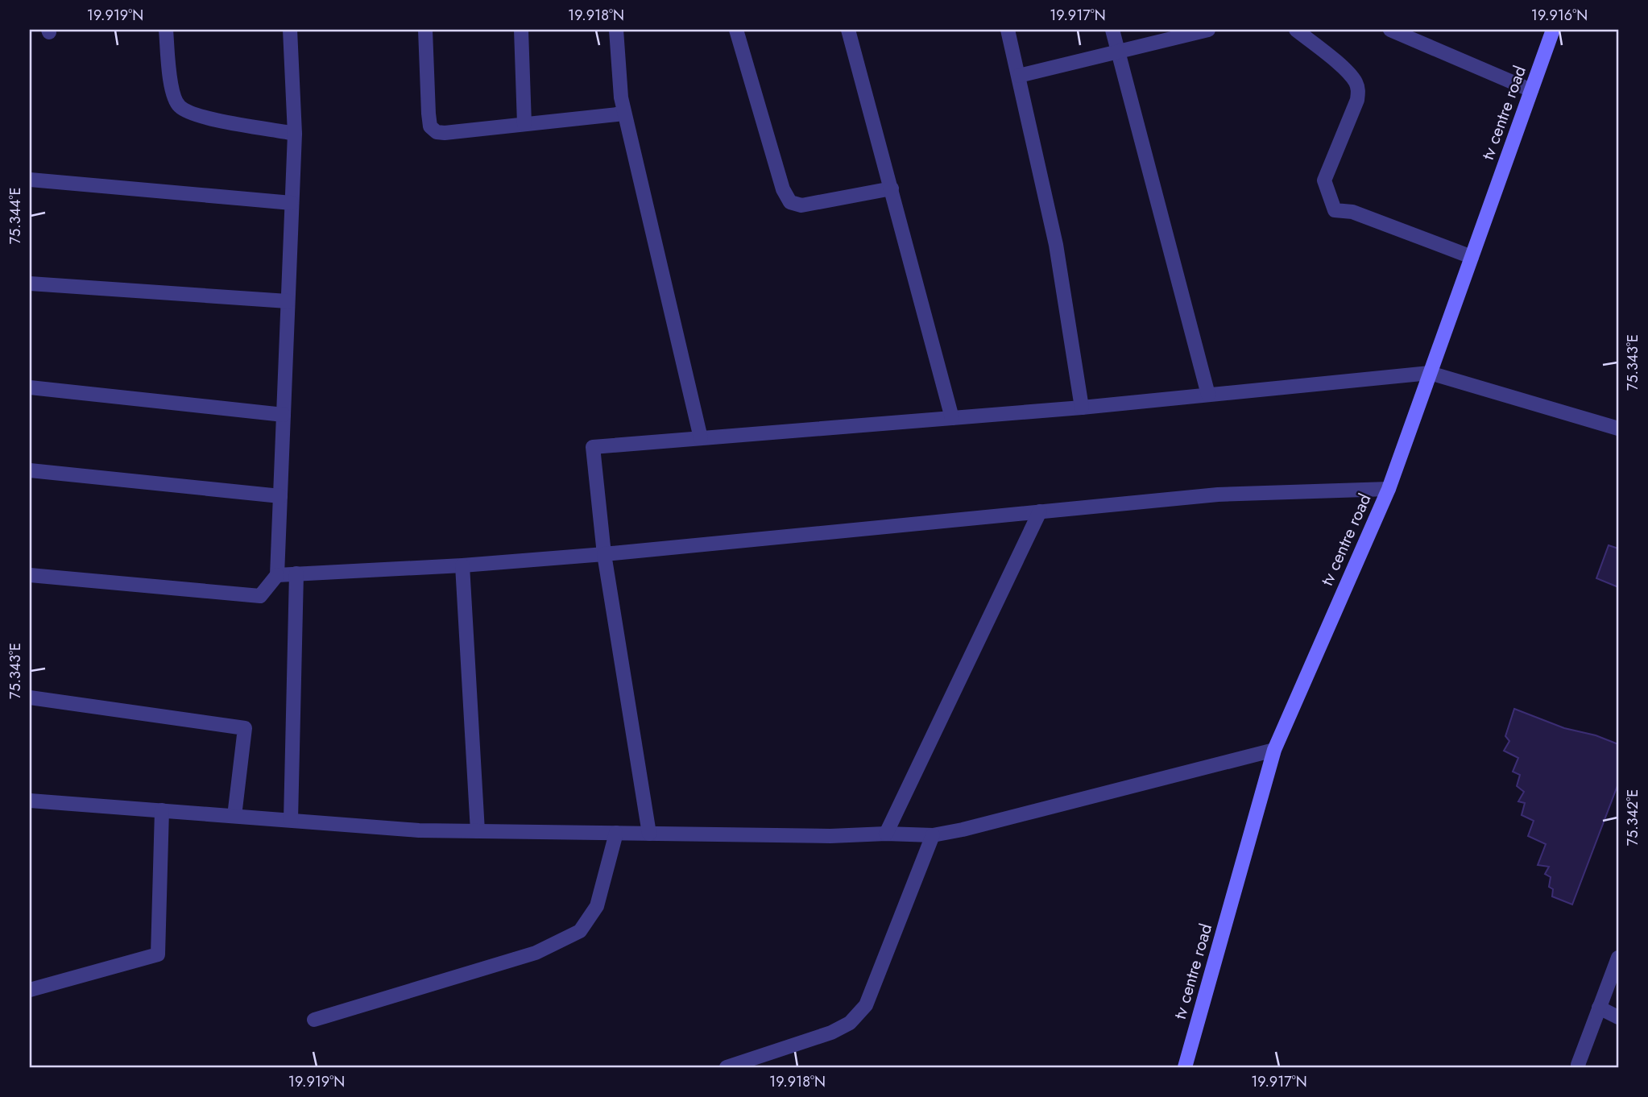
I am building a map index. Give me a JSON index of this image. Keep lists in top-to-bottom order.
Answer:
{
  "streets": {
    "main road": ["tv centre road"]
  },
  "coordinates": [
    "19.919°N",
    "19.918°N",
    "19.917°N",
    "19.916°N",
    "75.344°E",
    "75.343°E",
    "75.342°E"
  ]
}
